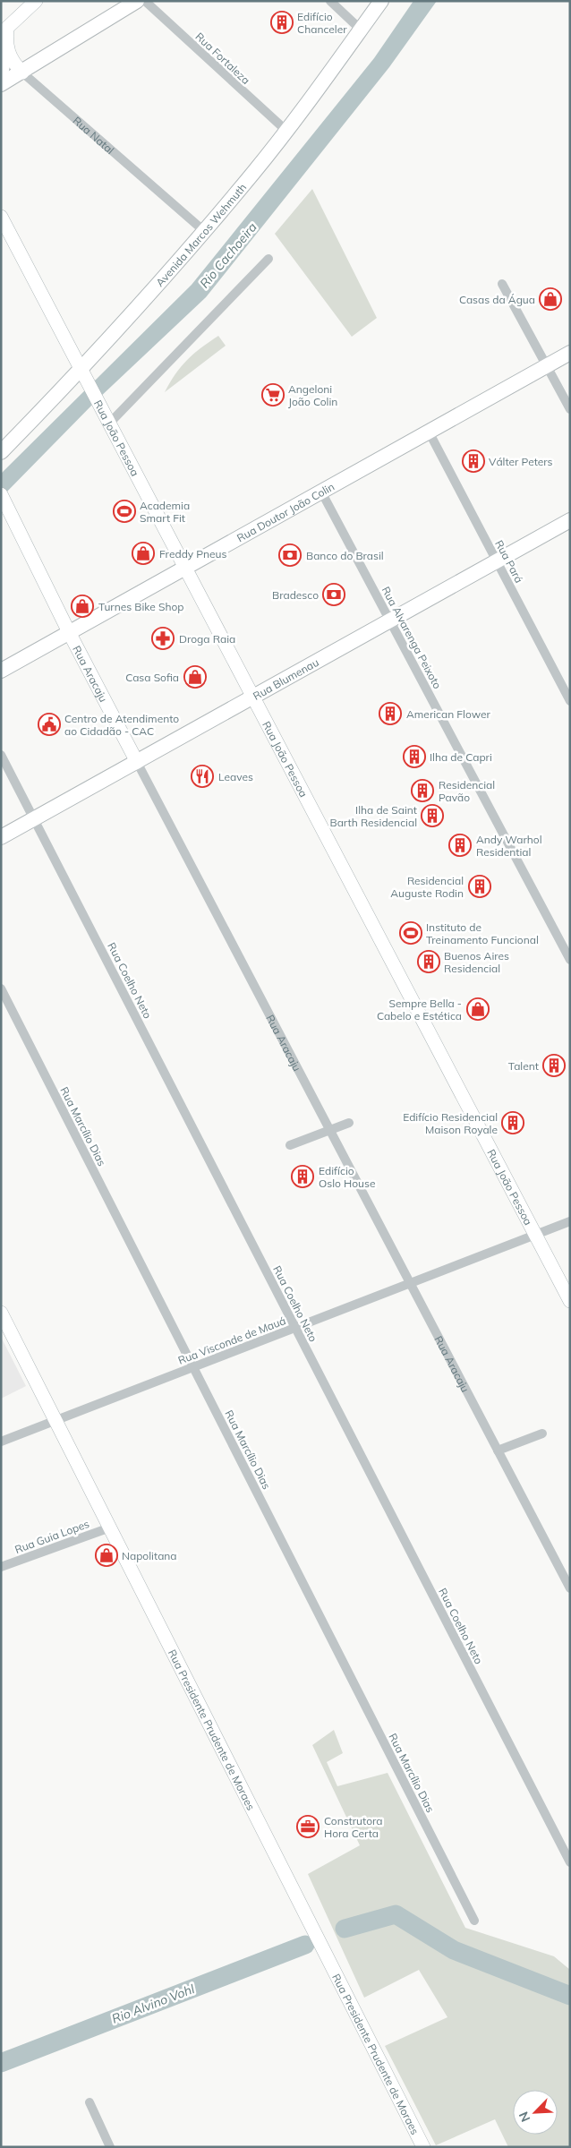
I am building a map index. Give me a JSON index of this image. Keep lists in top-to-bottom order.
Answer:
{
  "streets": {
    "main road": ["Avenida Marcos Wehmuth", "Rua Doutor João Colin", "Rua Blumenau"],
    "street": [
      "Rua Fortaleza",
      "Rua Natal",
      "Rua João Pessoa",
      "Rua Pará",
      "Rua Alvarenga Peixoto",
      "Rua Aracaju",
      "Rua Coelho Neto",
      "Rua Marcílio Dias",
      "Rua Visconde de Mauá",
      "Rua Guia Lopes",
      "Rua Presidente Prudente de Moraes"
    ]
  },
  "crossings": [
    ["Rua Fortaleza", "Avenida Marcos Wehmuth"],
    ["Rua Natal", "Avenida Marcos Wehmuth"],
    ["Avenida Marcos Wehmuth", "Rua João Pessoa"],
    ["Rua João Pessoa", "Rua Doutor João Colin"],
    ["Rua João Pessoa", "Rua Blumenau"],
    ["Rua João Pessoa", "Rua Visconde de Mauá"],
    ["Rua Doutor João Colin", "Rua Pará"],
    ["Rua Doutor João Colin", "Rua Alvarenga Peixoto"],
    ["Rua Doutor João Colin", "Rua Aracaju"],
    ["Rua Pará", "Rua Blumenau"],
    ["Rua Alvarenga Peixoto", "Rua Blumenau"],
    ["Rua Aracaju", "Rua Blumenau"],
    ["Rua Aracaju", "Rua Visconde de Mauá"],
    ["Rua Blumenau", "Rua Coelho Neto"],
    ["Rua Coelho Neto", "Rua Visconde de Mauá"],
    ["Rua Marcílio Dias", "Rua Visconde de Mauá"],
    ["Rua Visconde de Mauá", "Rua Presidente Prudente de Moraes"],
    ["Rua Guia Lopes", "Rua Presidente Prudente de Moraes"]
  ],
  "water": ["Rio Cachoeira", "Rio Alvino Vohl"],
  "places": {
    "building": [
      "Edifício Chanceler",
      "Válter Peters",
      "American Flower",
      "Ilha de Capri",
      "Residencial Pavão",
      "Ilha de Saint Barth Residencial",
      "Andy Warhol Residential",
      "Residencial Auguste Rodin",
      "Buenos Aires Residencial",
      "Talent",
      "Edifício Residencial Maison Royale",
      "Edifício Oslo House"
    ],
    "shop": [
      "Casas da Água",
      "Freddy Pneus",
      "Turnes Bike Shop",
      "Casa Sofia",
      "Sempre Bella - Cabelo e Estética",
      "Napolitana"
    ],
    "supermarket": ["Angeloni João Colin"],
    "sports": ["Academia Smart Fit", "Instituto de Treinamento Funcional"],
    "bank": ["Banco do Brasil", "Bradesco"],
    "pharmacy": ["Droga Raia"],
    "public building": ["Centro de Atendimento ao Cidadão - CAC"],
    "restaurant": ["Leaves"],
    "office": ["Construtora Hora Certa"]
  },
  "north": "bottom left"
}
